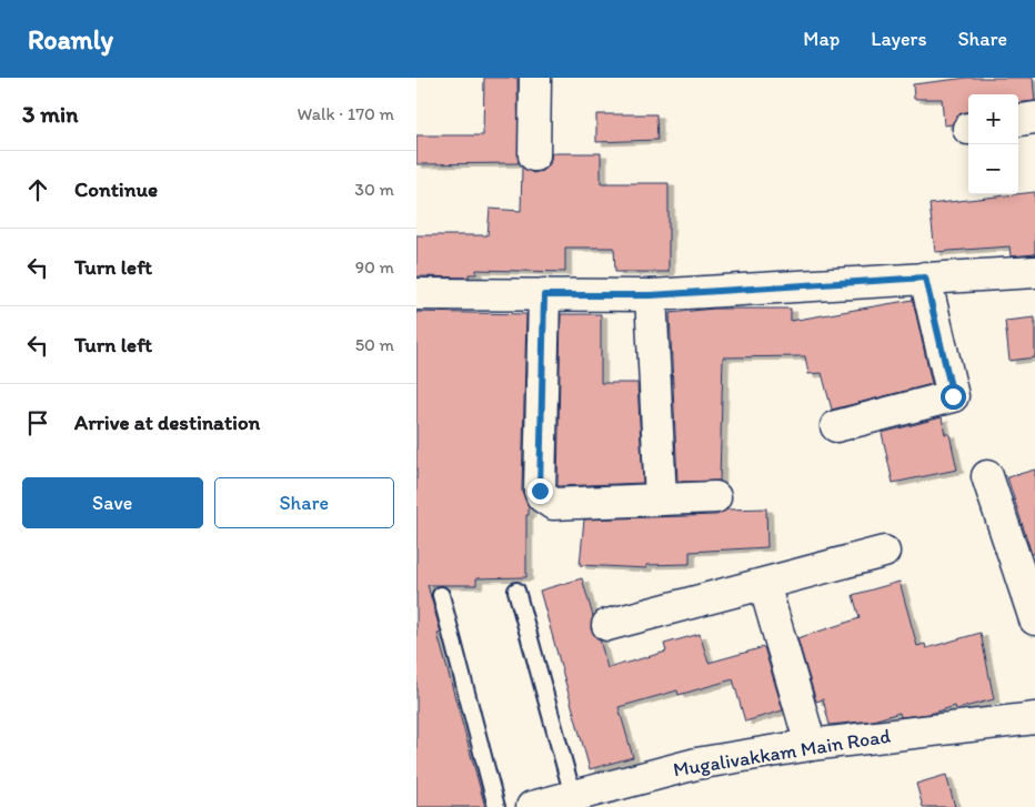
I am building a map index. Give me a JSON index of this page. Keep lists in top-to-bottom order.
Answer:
{
  "streets": {
    "street": ["Mugalivakkam Main Road"]
  },
  "page": {
    "header": "Roamly",
    "nav": ["Map", "Layers", "Share"],
    "heading": ["3 min", "Walk · 170 m"],
    "map_buttons": ["+", "−"],
    "list": [
      ["Continue", "30 m"],
      ["Turn left", "90 m"],
      ["Turn left", "50 m"],
      "Arrive at destination"
    ],
    "buttons": ["Save", "Share"]
  }
}
